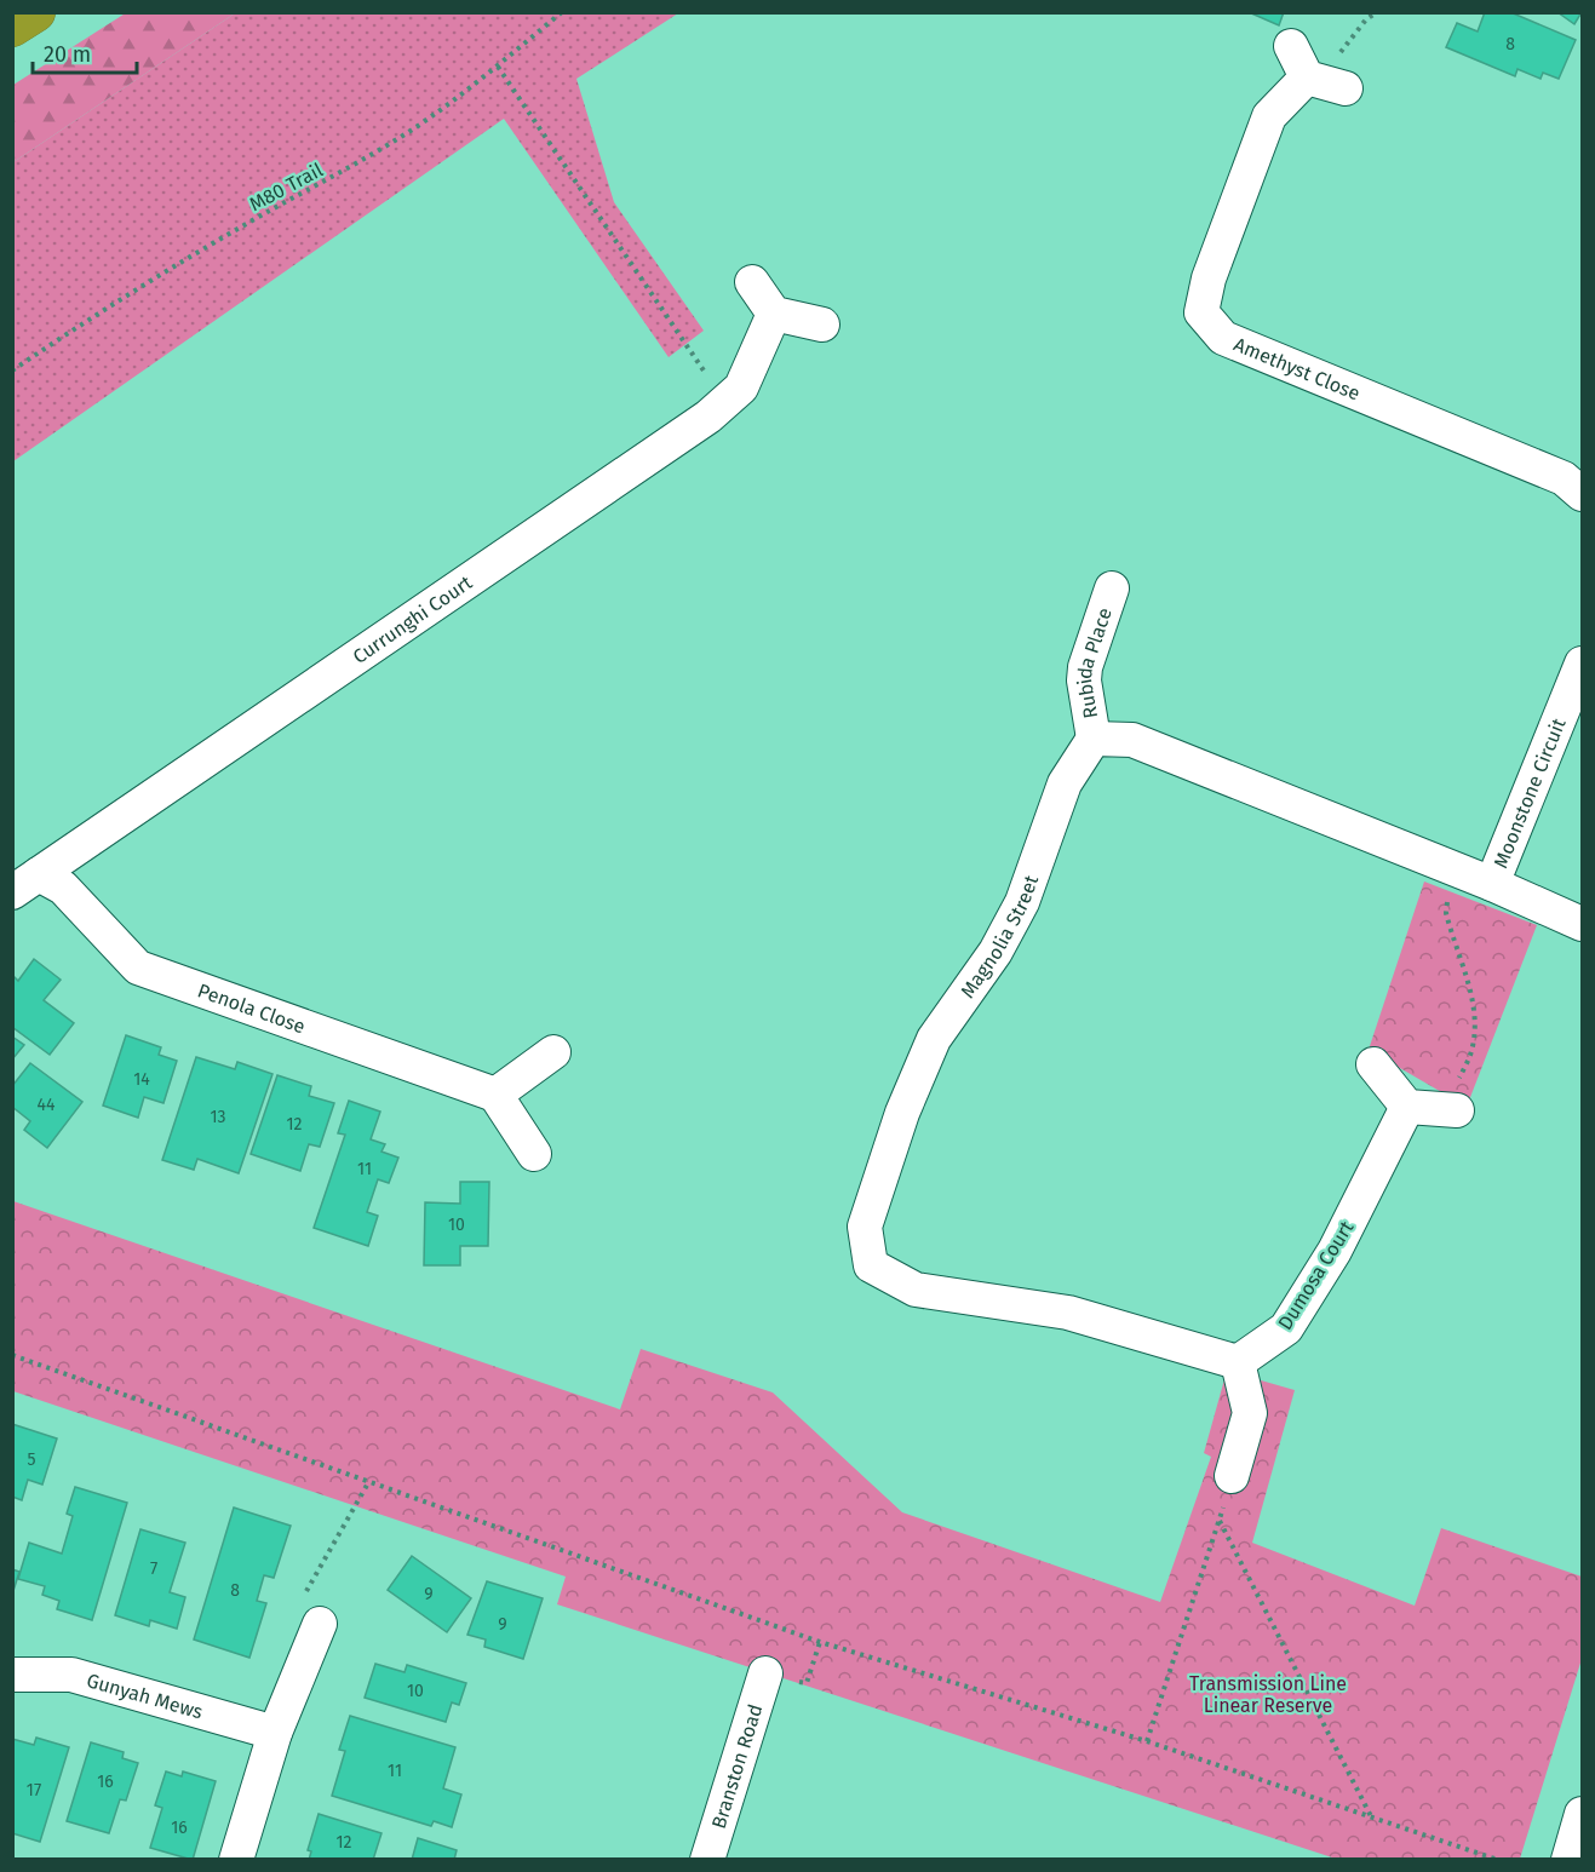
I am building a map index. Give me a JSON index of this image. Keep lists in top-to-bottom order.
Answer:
{
  "streets": {
    "street": [
      "Amethyst Close",
      "Currunghi Court",
      "Rubida Place",
      "Moonstone Circuit",
      "Magnolia Street",
      "Penola Close",
      "Dumosa Court",
      "Gunyah Mews",
      "Branston Road"
    ],
    "path": ["M80 Trail"]
  },
  "crossings": [
    ["Currunghi Court", "Penola Close"],
    ["Rubida Place", "Magnolia Street"],
    ["Magnolia Street", "Dumosa Court"]
  ],
  "parks": ["Transmission Line Linear Reserve"],
  "house_numbers": [
    "8",
    "14",
    "44",
    "13",
    "12",
    "11",
    "10",
    "5",
    "7",
    "8",
    "9",
    "9",
    "10",
    "11",
    "16",
    "17",
    "16",
    "12"
  ],
  "scale_bar": "20 m"
}
